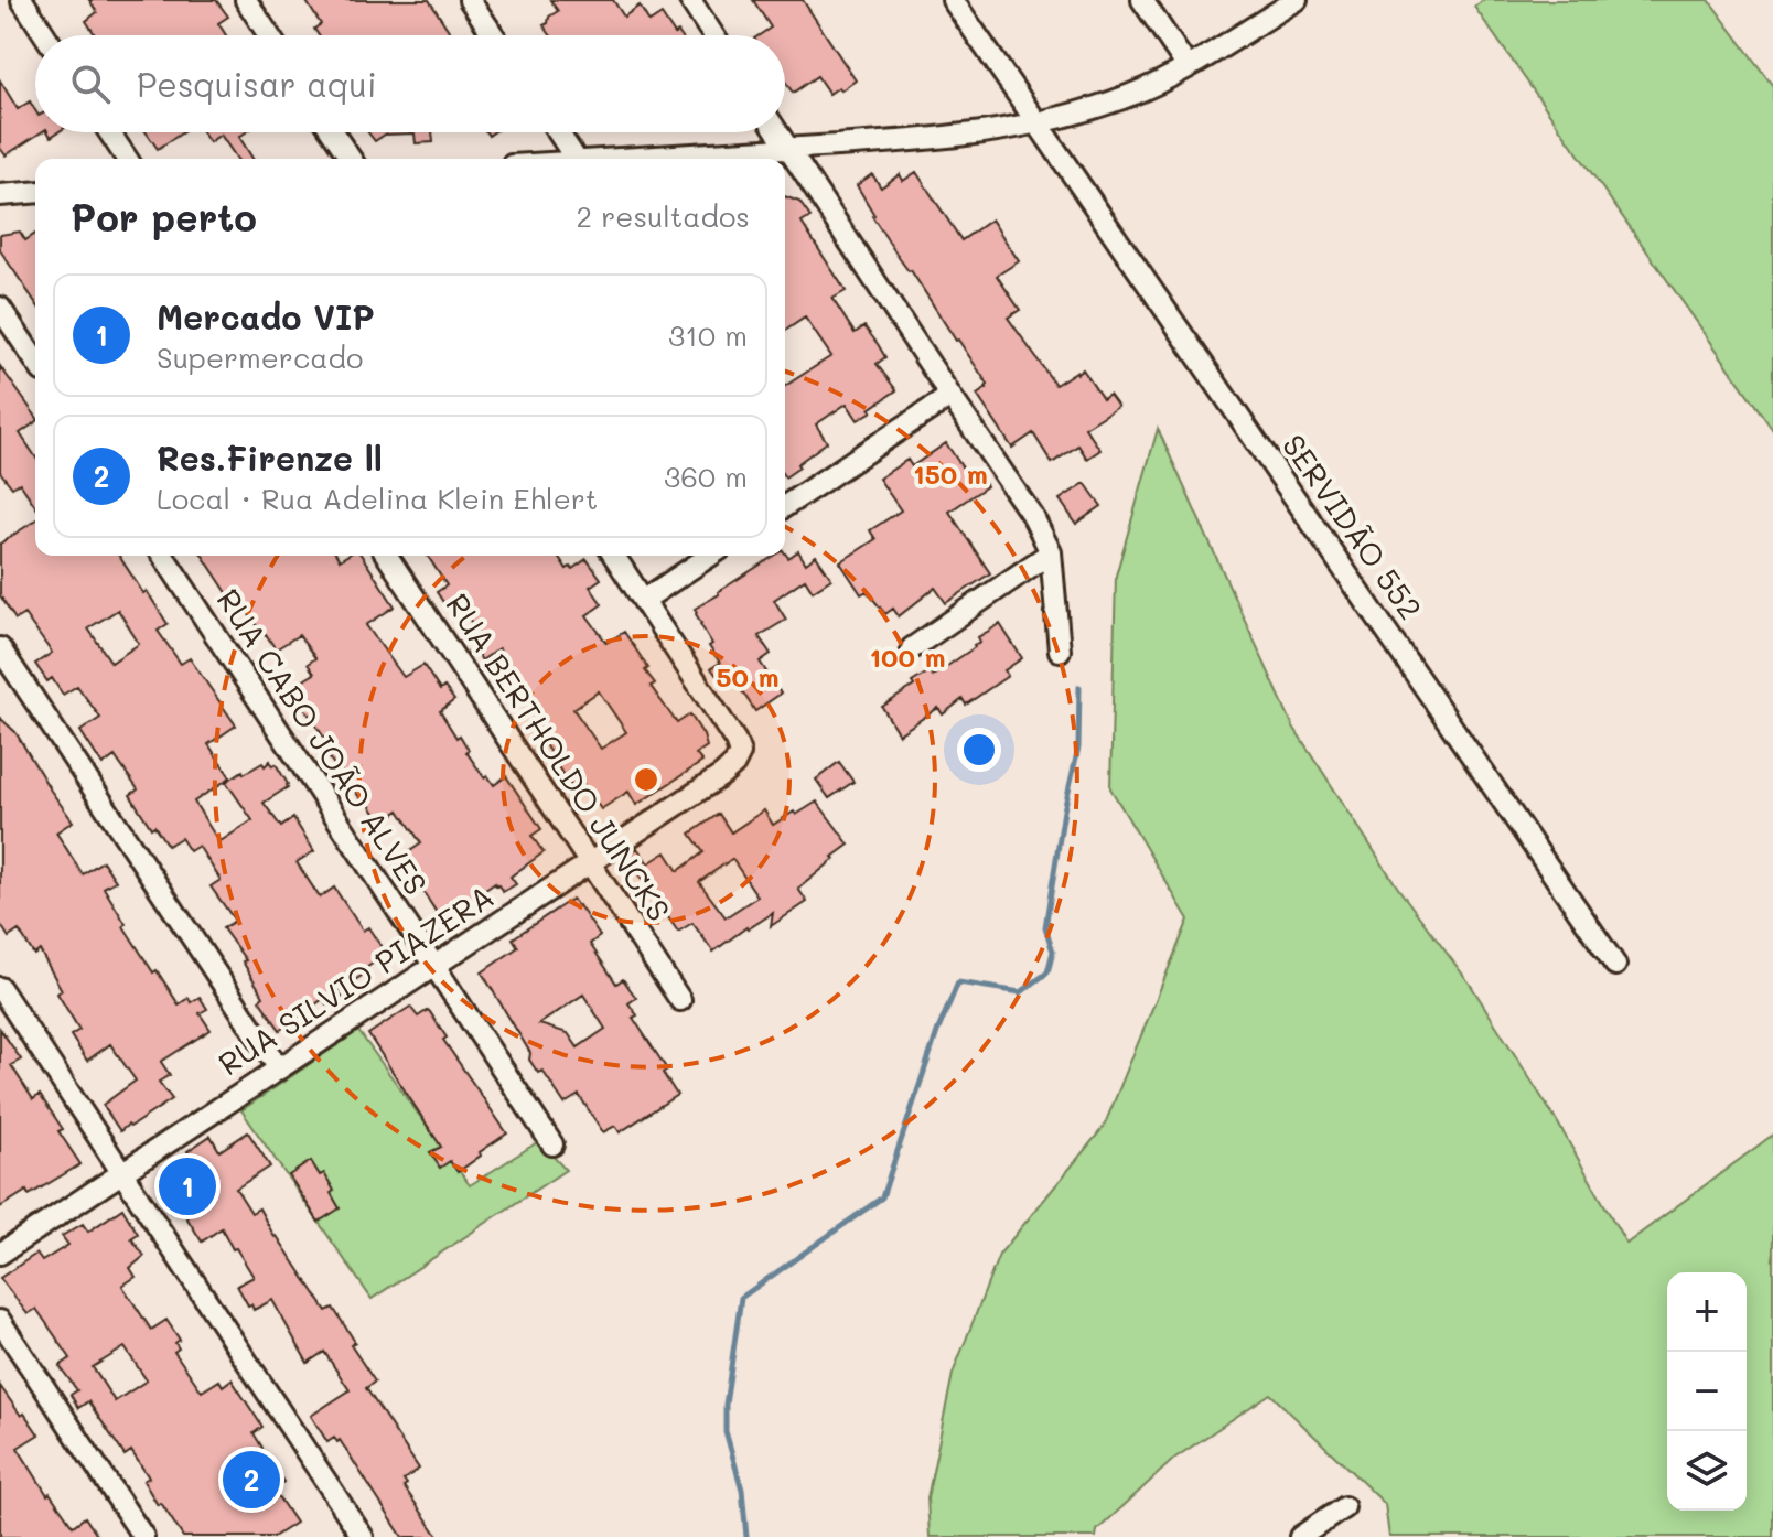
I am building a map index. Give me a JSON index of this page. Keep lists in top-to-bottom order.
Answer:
{
  "streets": {
    "street": [
      "SERVIDÃO 552",
      "RUA CABO JOÃO ALVES",
      "RUA BERTHOLDO JUNCKS",
      "RUA SILVIO PIAZERA"
    ]
  },
  "crossings": [
    ["RUA CABO JOÃO ALVES", "RUA SILVIO PIAZERA"],
    ["RUA BERTHOLDO JUNCKS", "RUA SILVIO PIAZERA"]
  ],
  "page": {
    "search": "Pesquisar aqui",
    "heading": ["Por perto", "2 resultados"],
    "list": [
      {
        "mark": "1",
        "name": "Mercado VIP",
        "note": "Supermercado",
        "value": "310 m"
      },
      {
        "mark": "2",
        "name": "Res.Firenze ll",
        "note": "Local · Rua Adelina Klein Ehlert",
        "value": "360 m"
      }
    ],
    "pins": ["1", "2"],
    "map_buttons": ["+", "−"]
  },
  "rings": ["150 m", "100 m", "50 m"]
}
